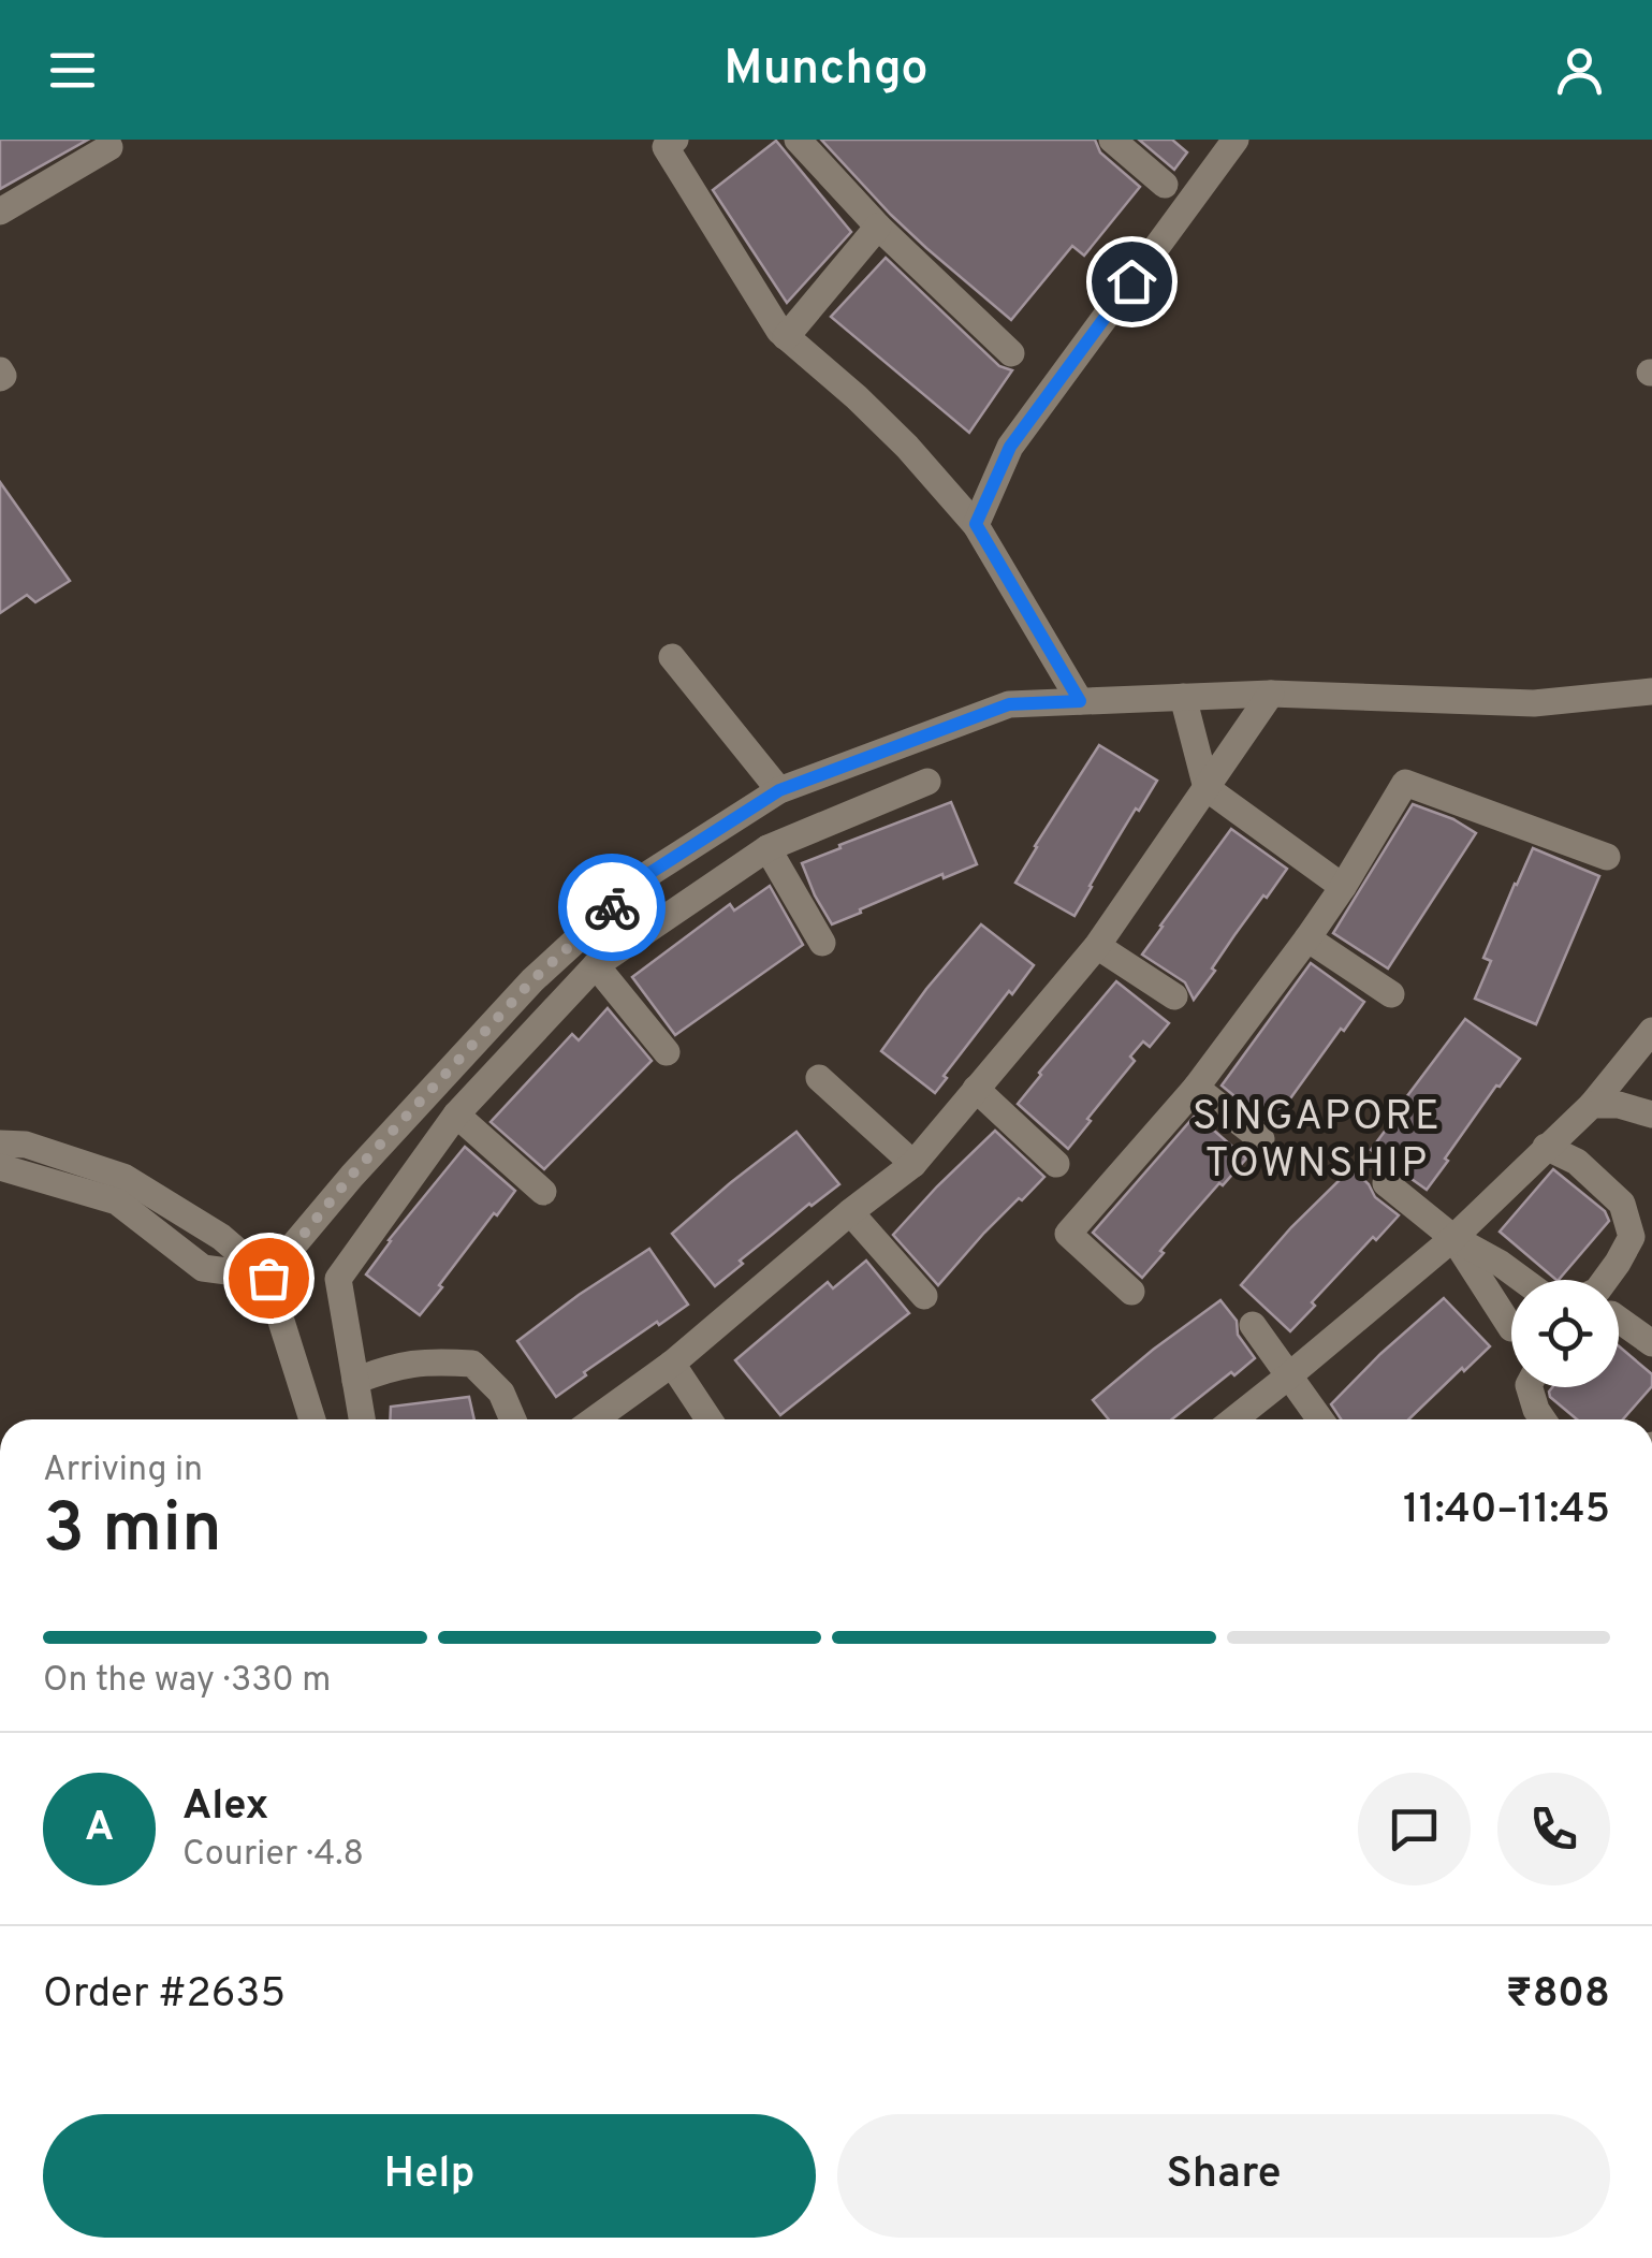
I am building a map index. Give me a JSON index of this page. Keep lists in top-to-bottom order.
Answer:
{
  "districts": ["SINGAPORE TOWNSHIP"],
  "page": {
    "header": "Munchgo",
    "heading": ["3 min", "Arriving in", "11:40–11:45"],
    "panel": [
      "Alex",
      "Courier · 4.8",
      "Order #2635",
      "₹808"
    ],
    "bar": "On the way · 330 m",
    "round": "A",
    "buttons": ["Help", "Share"]
  }
}
